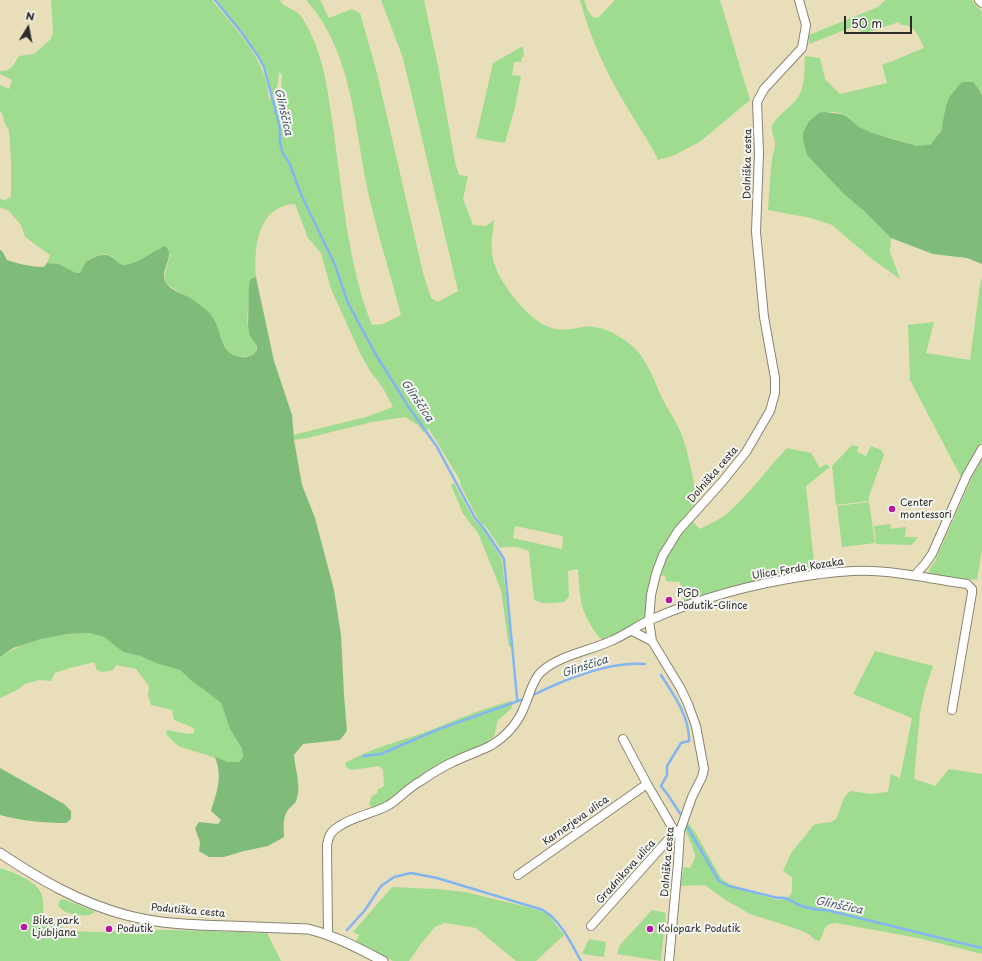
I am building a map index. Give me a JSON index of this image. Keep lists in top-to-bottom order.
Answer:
{
  "streets": {
    "street": [
      "Dolniška cesta",
      "Ulica Ferda Kozaka",
      "Karnerjeva ulica",
      "Gradnikova ulica",
      "Podutiška cesta"
    ]
  },
  "crossings": [
    ["Dolniška cesta", "Ulica Ferda Kozaka"],
    ["Dolniška cesta", "Gradnikova ulica"],
    ["Ulica Ferda Kozaka", "Podutiška cesta"]
  ],
  "water": ["Glinščica"],
  "places": [
    "Center montessori",
    "PGD Podutik-Glince",
    "Bike park Ljubljana",
    "Podutik",
    "Kolopark Podutik"
  ],
  "scale_bar": "50 m",
  "north": "top"
}
